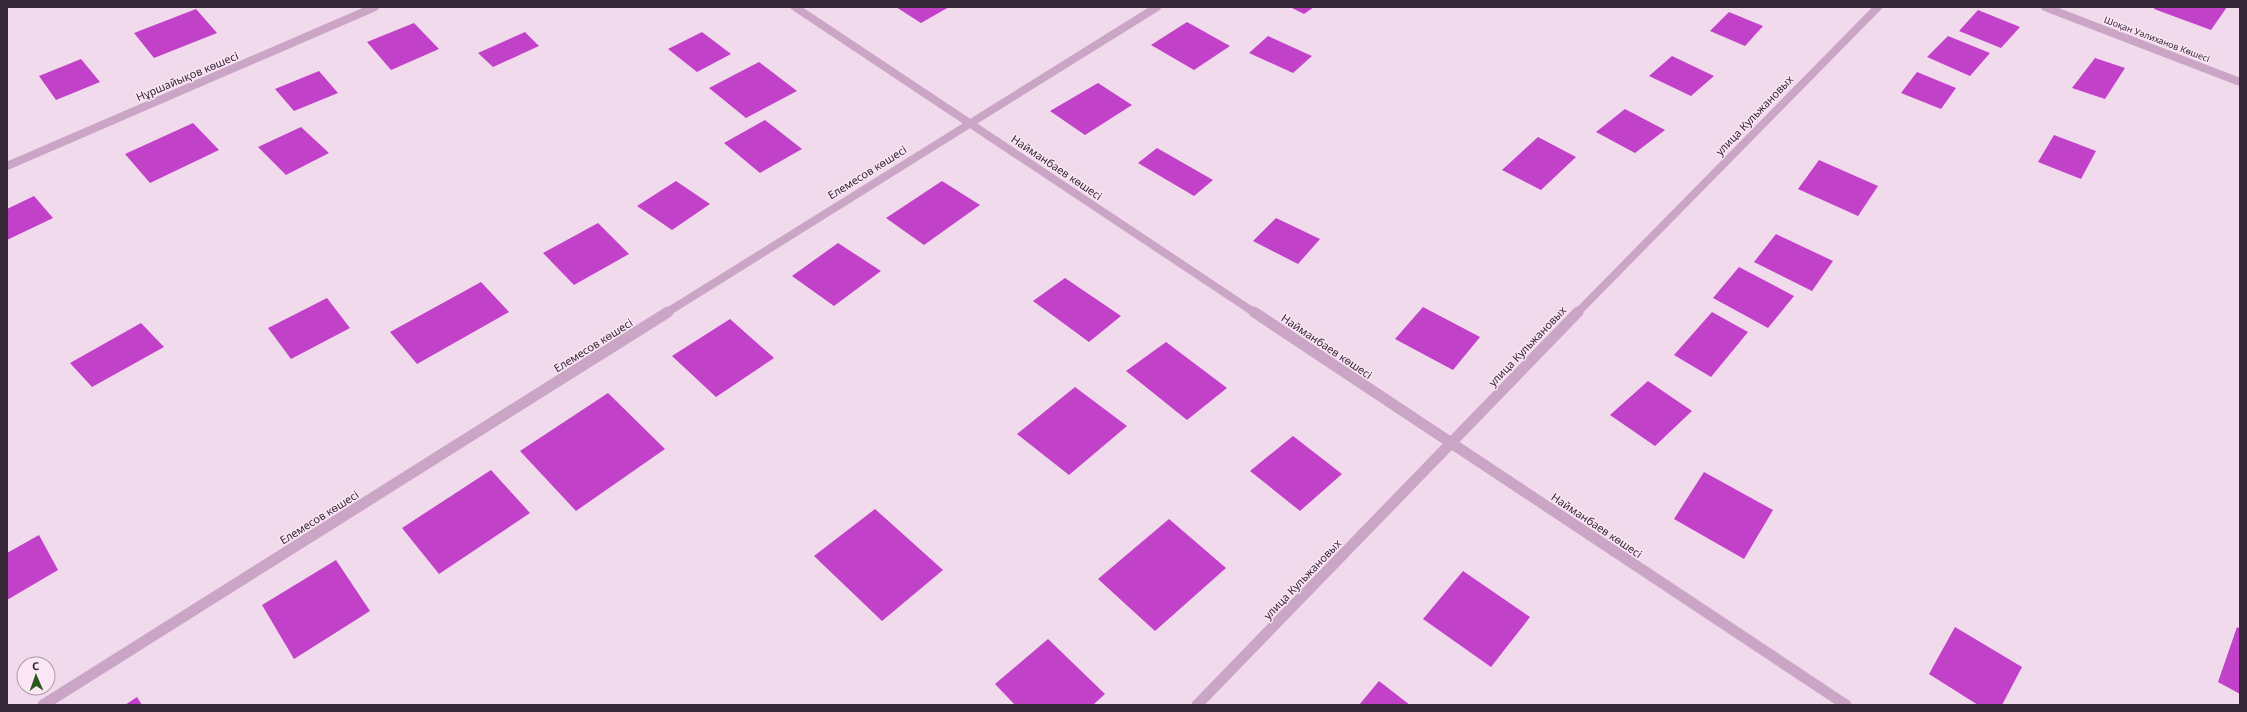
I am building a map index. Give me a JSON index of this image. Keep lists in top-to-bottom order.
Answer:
{
  "streets": {
    "street": [
      "Шоқан Уәлиханов Көшесі",
      "Нұршайықов көшесі",
      "улица Кульжановых",
      "Найманбаев көшесі",
      "Елемесов көшесі"
    ]
  },
  "crossings": [
    ["улица Кульжановых", "Найманбаев көшесі"],
    ["Найманбаев көшесі", "Елемесов көшесі"]
  ],
  "north": "top"
}
